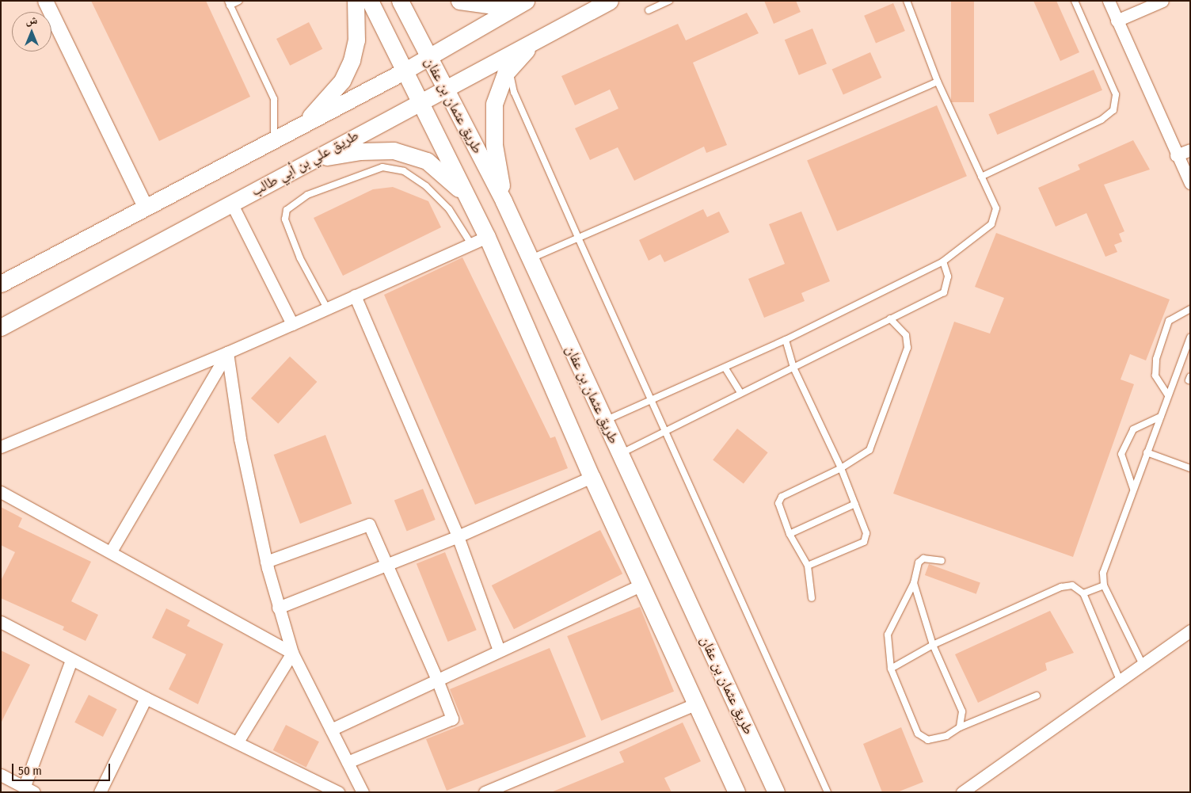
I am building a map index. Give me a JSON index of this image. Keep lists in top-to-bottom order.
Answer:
{
  "streets": {
    "main road": ["طريق عثمان بن عفان", "طريق علي بن أبي طالب"]
  },
  "crossings": [
    ["طريق عثمان بن عفان", "طريق علي بن أبي طالب"]
  ],
  "scale_bar": "50 m",
  "north": "top"
}
